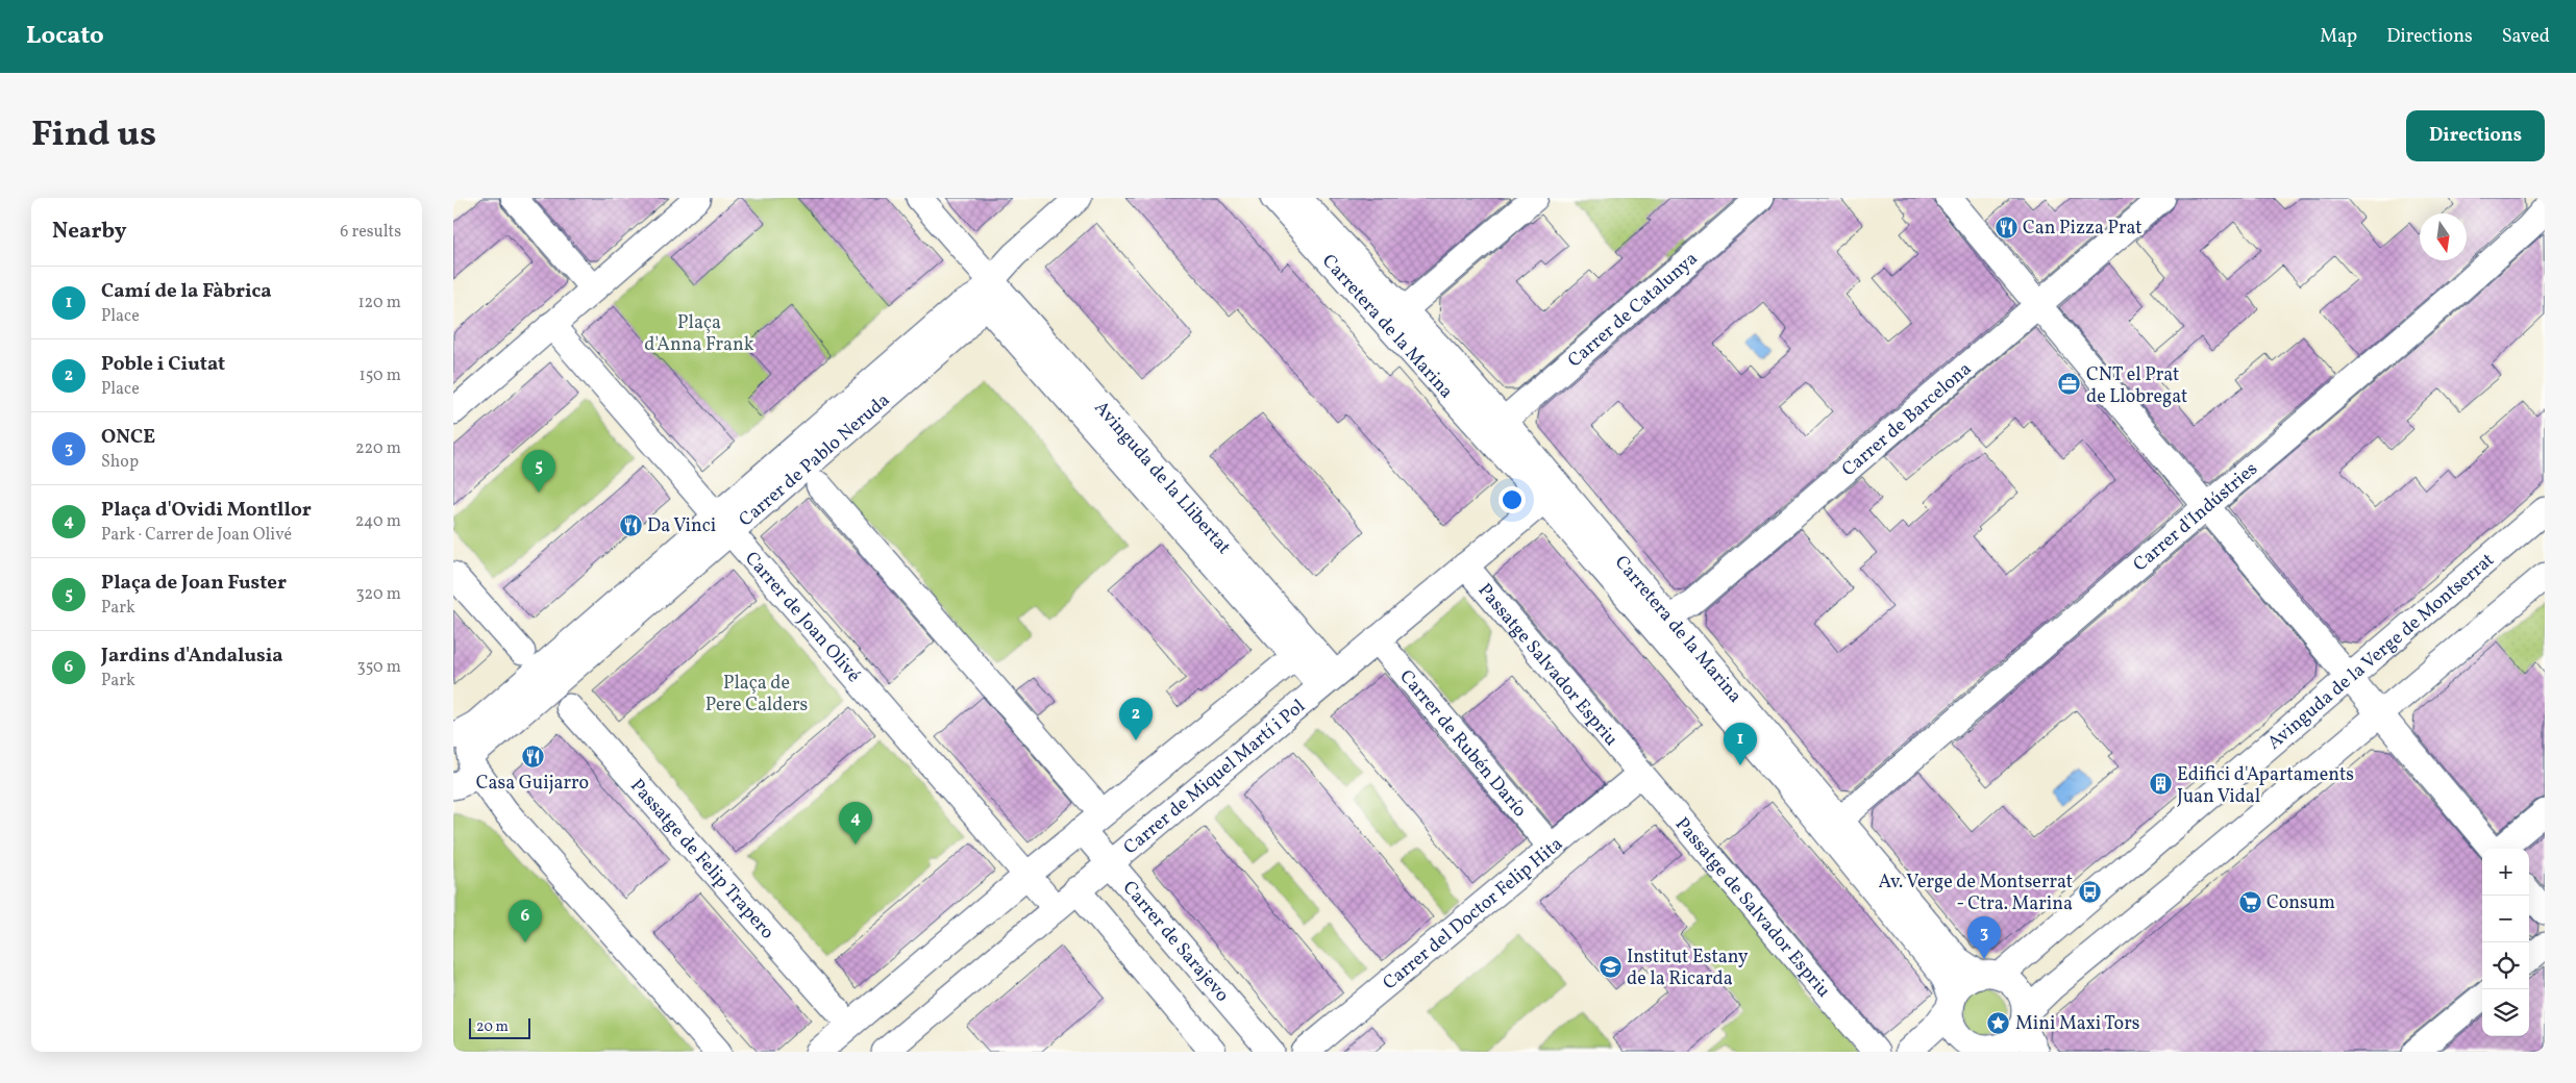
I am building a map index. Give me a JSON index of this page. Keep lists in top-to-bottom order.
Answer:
{
  "streets": {
    "street": [
      "Carrer de Catalunya",
      "Carretera de la Marina",
      "Carrer de Barcelona",
      "Carrer de Pablo Neruda",
      "Avinguda de la Llibertat",
      "Carrer d'Indústries",
      "Carrer de Joan Olivé",
      "Avinguda de la Verge de Montserrat",
      "Passatge Salvador Espriu",
      "Carrer de Rubén Darío",
      "Carrer de Miquel Martí i Pol",
      "Passatge de Felip Trapero",
      "Passatge de Salvador Espriu",
      "Carrer del Doctor Felip Hita",
      "Carrer de Sarajevo"
    ]
  },
  "crossings": [
    ["Carrer de Catalunya", "Carretera de la Marina"],
    ["Carretera de la Marina", "Carrer de Barcelona"],
    ["Carretera de la Marina", "Carrer d'Indústries"],
    ["Carretera de la Marina", "Avinguda de la Verge de Montserrat"],
    ["Carretera de la Marina", "Carrer de Miquel Martí i Pol"],
    ["Carrer de Pablo Neruda", "Avinguda de la Llibertat"],
    ["Carrer de Pablo Neruda", "Carrer de Joan Olivé"],
    ["Avinguda de la Llibertat", "Carrer de Miquel Martí i Pol"],
    ["Carrer de Joan Olivé", "Carrer de Miquel Martí i Pol"],
    ["Passatge Salvador Espriu", "Carrer de Miquel Martí i Pol"],
    ["Passatge Salvador Espriu", "Passatge de Salvador Espriu"],
    ["Passatge Salvador Espriu", "Carrer del Doctor Felip Hita"],
    ["Carrer de Rubén Darío", "Carrer de Miquel Martí i Pol"],
    ["Carrer de Rubén Darío", "Carrer del Doctor Felip Hita"],
    ["Carrer de Miquel Martí i Pol", "Carrer de Sarajevo"],
    ["Passatge de Salvador Espriu", "Carrer del Doctor Felip Hita"]
  ],
  "parks": ["Plaça d'Anna Frank", "Plaça de Pere Calders"],
  "places": {
    "restaurant": ["Can Pizza Prat", "Da Vinci", "Casa Guijarro"],
    "office": ["CNT el Prat de Llobregat"],
    "building": ["Edifici d'Apartaments Juan Vidal"],
    "bus stop": ["Av. Verge de Montserrat - Ctra. Marina"],
    "supermarket": ["Consum"],
    "school or university": ["Institut Estany de la Ricarda"],
    "place": ["Mini Maxi Tors"]
  },
  "scale_bar": "20 m",
  "north": "bottom",
  "page": {
    "header": "Locato",
    "nav": ["Map", "Directions", "Saved"],
    "title": "Find us",
    "buttons": "Directions",
    "heading": ["Nearby", "6 results"],
    "list": [
      {
        "mark": "1",
        "name": "Camí de la Fàbrica",
        "note": "Place",
        "value": "120 m"
      },
      {
        "mark": "2",
        "name": "Poble i Ciutat",
        "note": "Place",
        "value": "150 m"
      },
      {
        "mark": "3",
        "name": "ONCE",
        "note": "Shop",
        "value": "220 m"
      },
      {
        "mark": "4",
        "name": "Plaça d'Ovidi Montllor",
        "note": "Park · Carrer de Joan Olivé",
        "value": "240 m"
      },
      {
        "mark": "5",
        "name": "Plaça de Joan Fuster",
        "note": "Park",
        "value": "320 m"
      },
      {
        "mark": "6",
        "name": "Jardins d'Andalusia",
        "note": "Park",
        "value": "350 m"
      }
    ],
    "pins": [
      "5",
      "2",
      "1",
      "4",
      "6",
      "3"
    ],
    "map_buttons": ["+", "−"],
    "scale": "20 m"
  }
}
